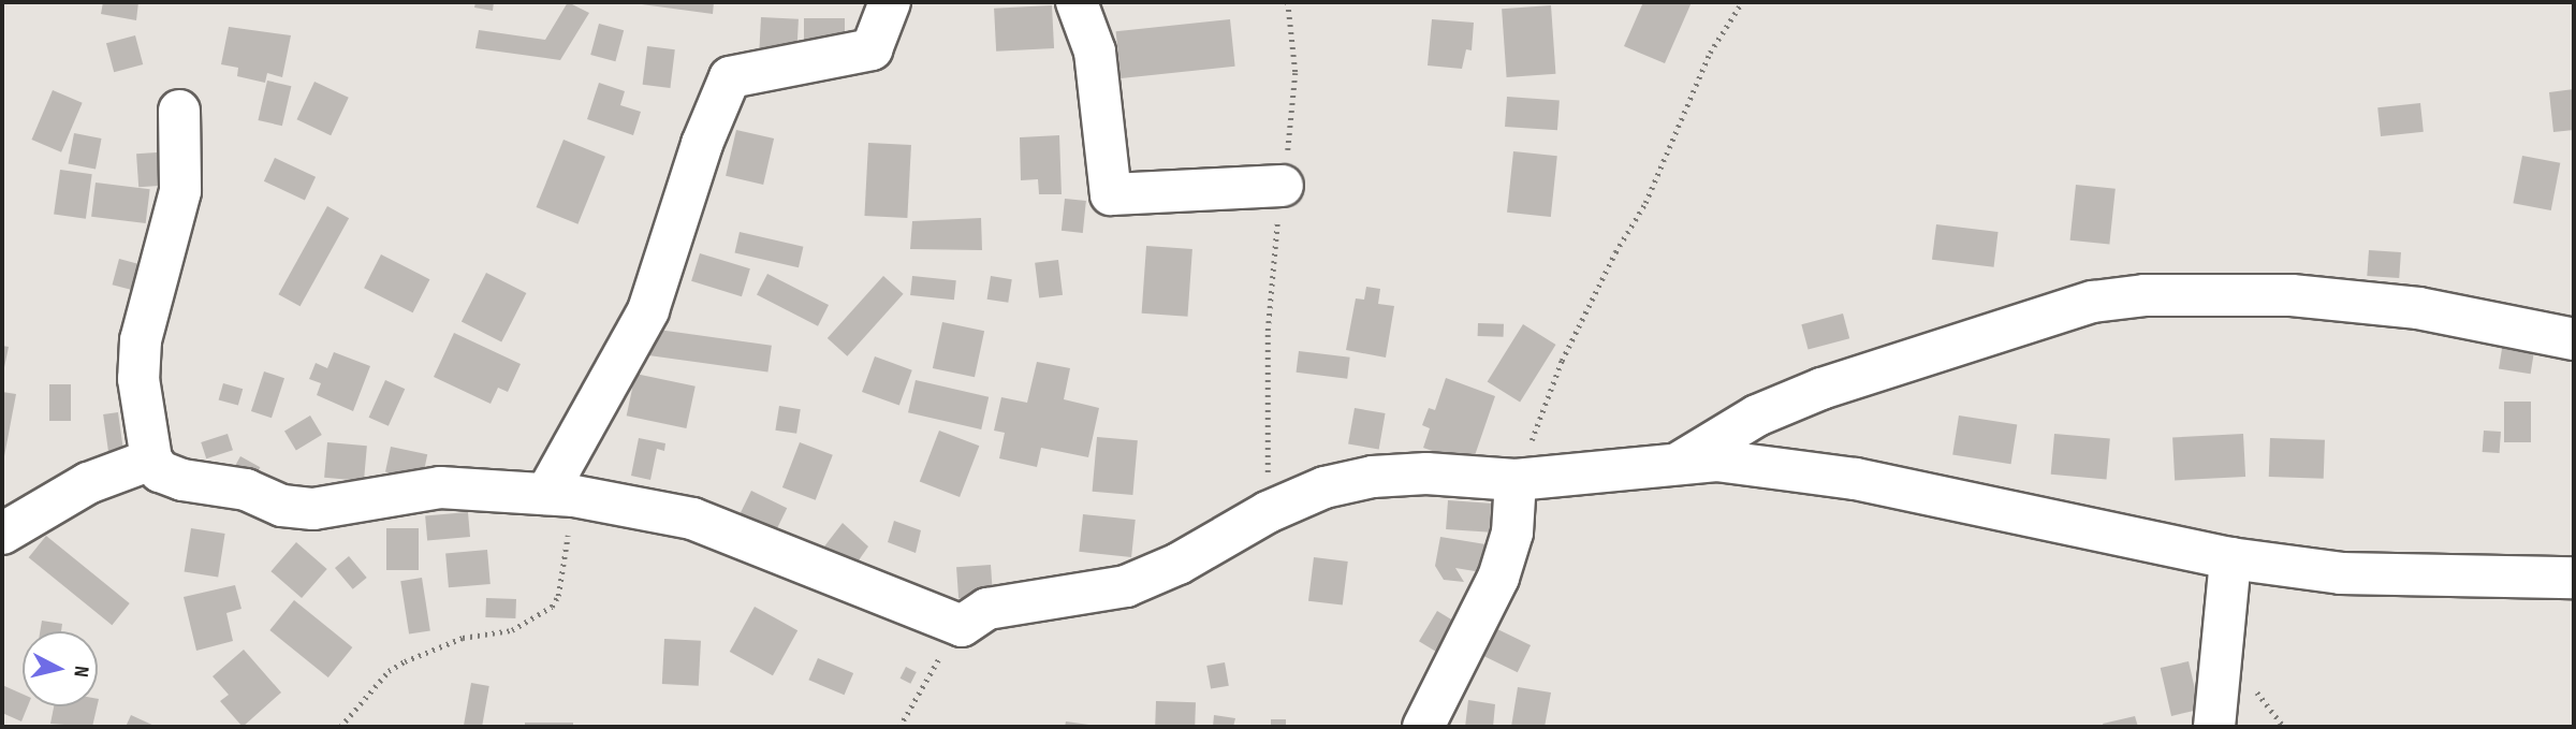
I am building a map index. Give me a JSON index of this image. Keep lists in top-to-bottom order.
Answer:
{
  "north": "right"
}
